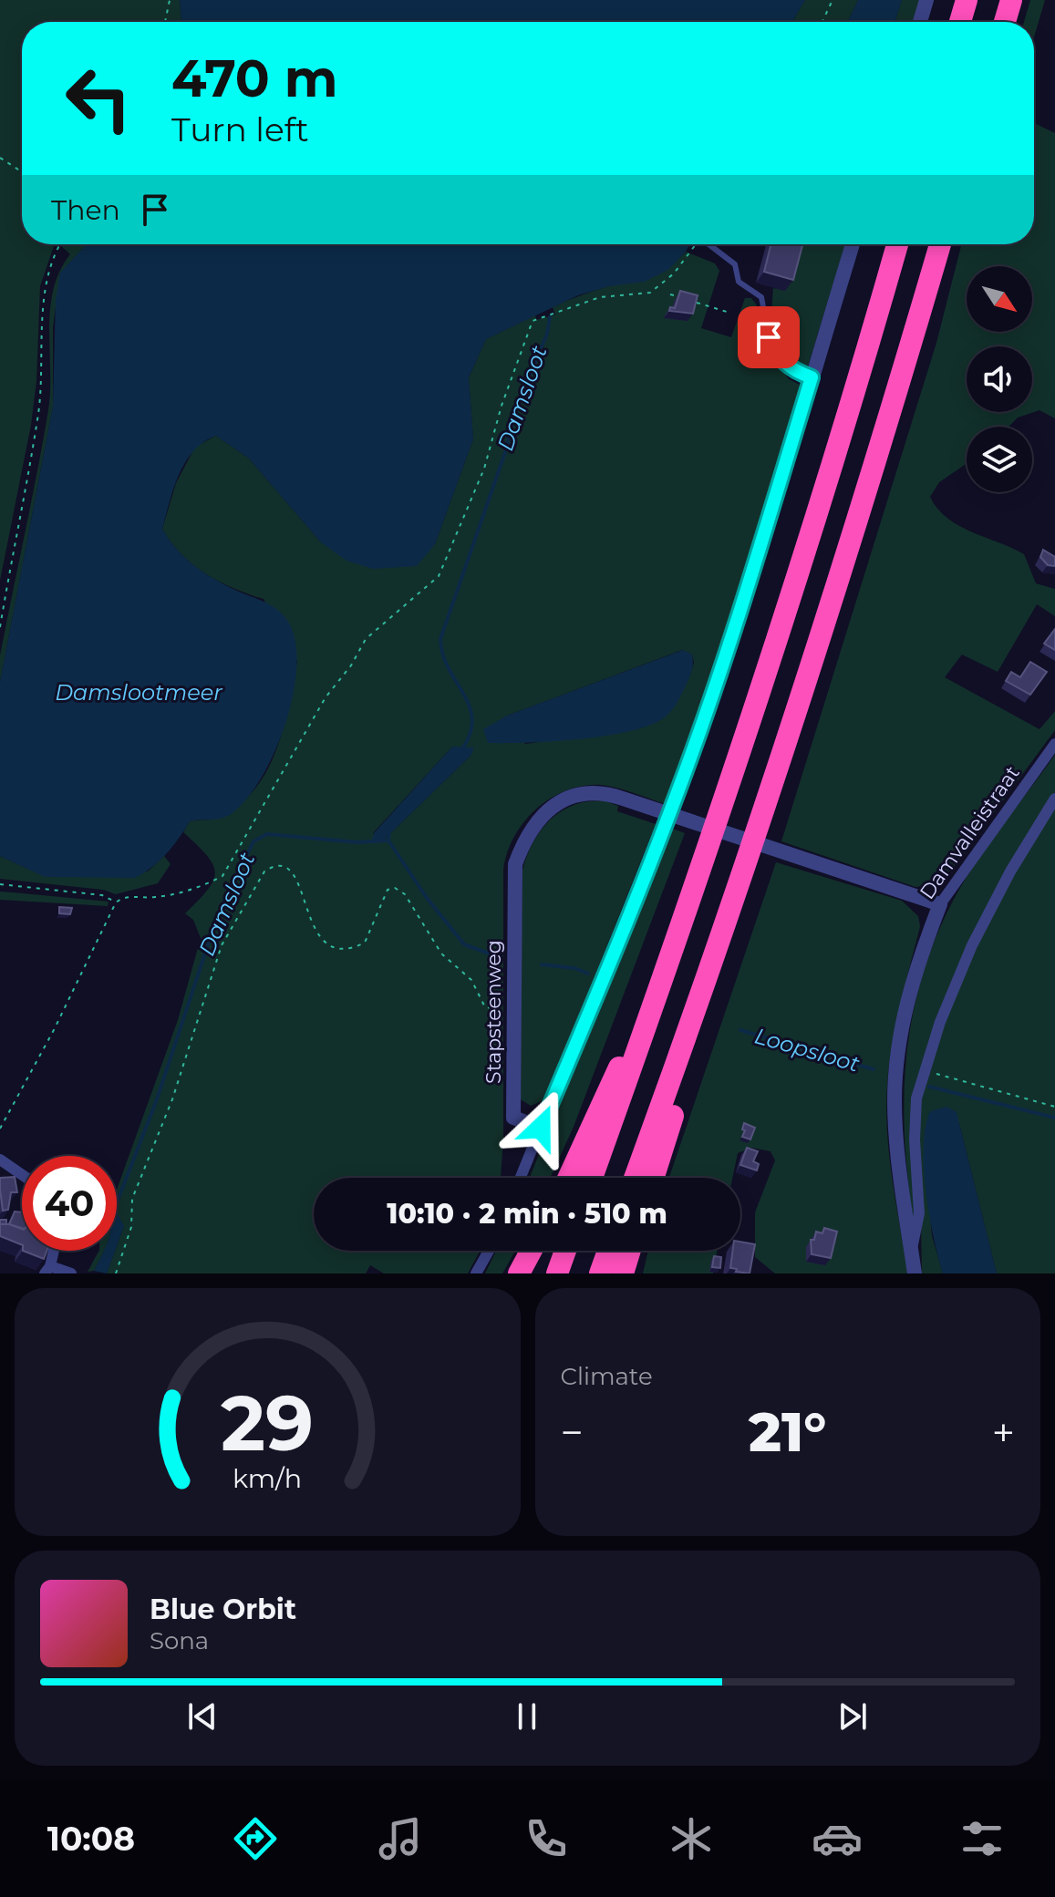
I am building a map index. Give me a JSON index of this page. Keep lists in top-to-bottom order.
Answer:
{
  "streets": {
    "street": ["Damvalleistraat", "Stapsteenweg"]
  },
  "crossings": [
    ["Damvalleistraat", "Stapsteenweg"]
  ],
  "water": ["Damsloot", "Damslootmeer", "Loopsloot"],
  "north": "bottom right",
  "page": {
    "turn": ["470 m", "Turn left"],
    "then": "Then",
    "limit": "40",
    "trip": "10:10 · 2 min · 510 m",
    "tile": "Climate",
    "heat": ["−", "21°", "+"],
    "song": ["Blue Orbit", "Sona"],
    "tabs": "10:08",
    "gauge": ["29", "km/h"]
  }
}
